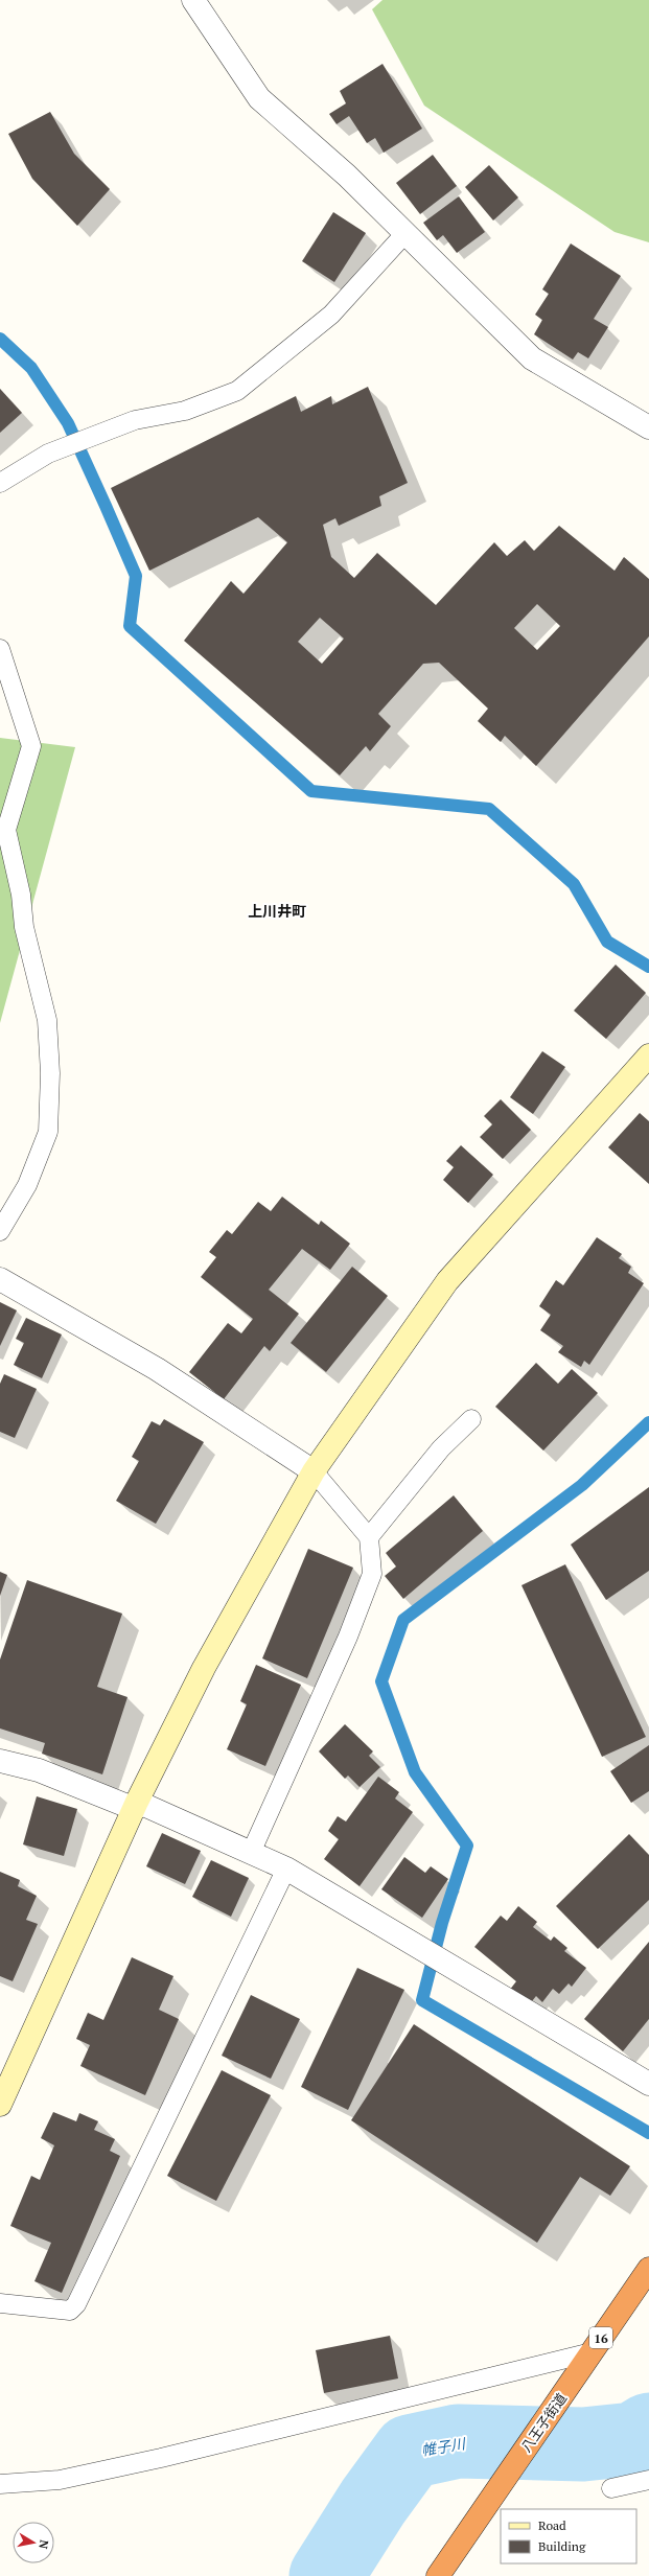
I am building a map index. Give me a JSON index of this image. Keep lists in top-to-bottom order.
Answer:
{
  "streets": {
    "highway": ["16", "八王子街道"]
  },
  "districts": ["上川井町"],
  "water": ["帷子川"],
  "legend": ["Road", "Building"],
  "north": "right"
}
